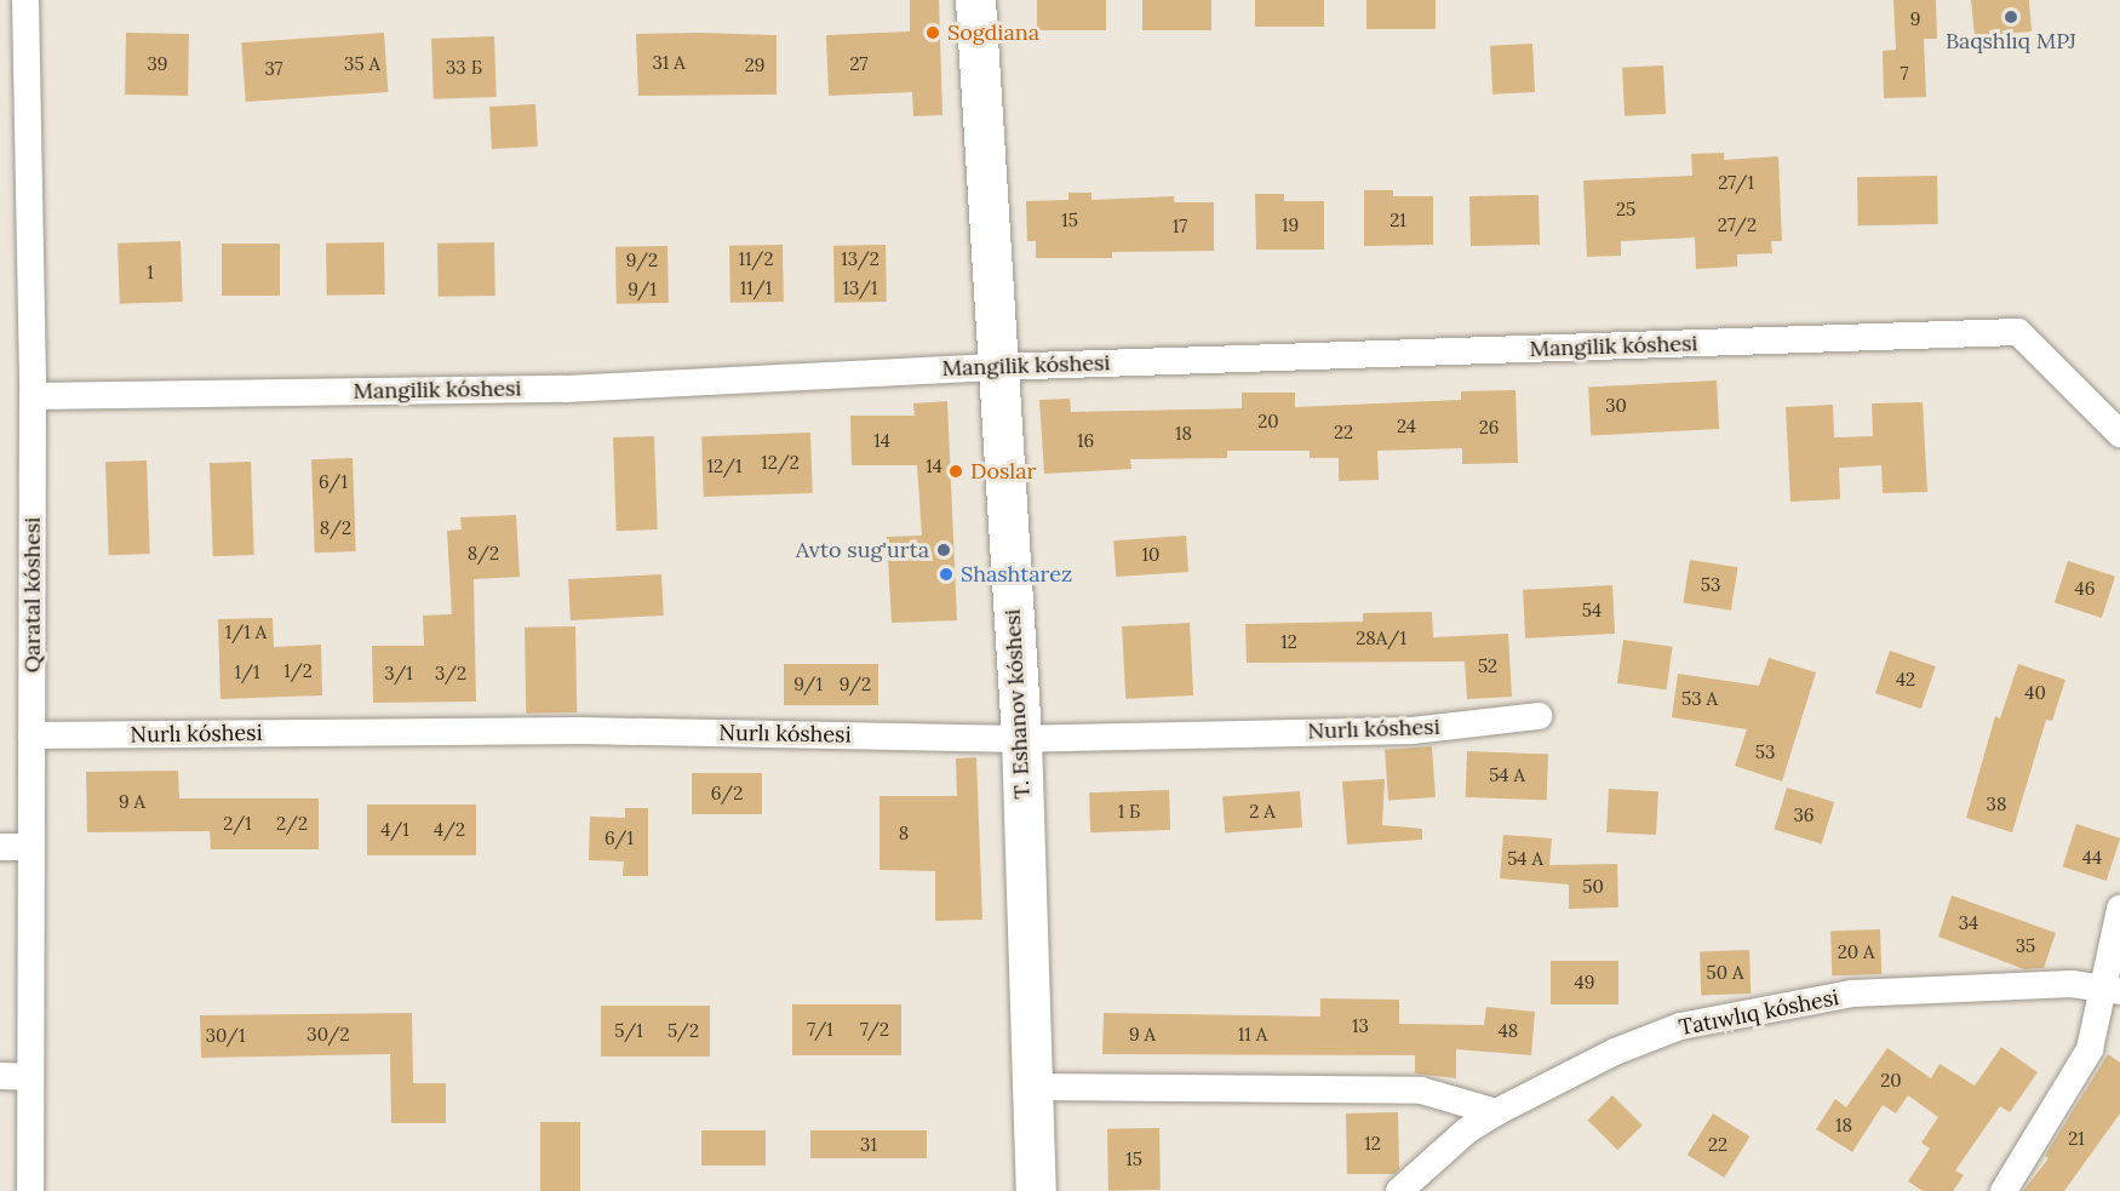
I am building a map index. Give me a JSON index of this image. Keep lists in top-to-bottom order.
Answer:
{
  "streets": {
    "main road": ["T. Eshanov kóshesi"],
    "street": [
      "Mangilik kóshesi",
      "Qaratal kóshesi",
      "Nurlı kóshesi",
      "Tatıwlıq kóshesi"
    ]
  },
  "crossings": [
    ["Mangilik kóshesi", "Qaratal kóshesi"],
    ["Mangilik kóshesi", "T. Eshanov kóshesi"],
    ["Qaratal kóshesi", "Nurlı kóshesi"],
    ["T. Eshanov kóshesi", "Nurlı kóshesi"]
  ],
  "places": [
    "Baqshlıq MPJ",
    "Sogdiana",
    "Doslar",
    "Avto sug'urta",
    "Shashtarez"
  ],
  "house_numbers": [
    "9",
    "31 А",
    "39",
    "35 А",
    "27",
    "29",
    "33 Б",
    "37",
    "7",
    "27/1",
    "25",
    "15",
    "21",
    "19",
    "27/2",
    "17",
    "11/2",
    "13/2",
    "9/2",
    "1",
    "11/1",
    "13/1",
    "9/1",
    "30",
    "20",
    "24",
    "26",
    "22",
    "18",
    "14",
    "16",
    "12/2",
    "12/1",
    "14",
    "6/1",
    "8/2",
    "8/2",
    "10",
    "53",
    "46",
    "54",
    "1/1 А",
    "28А/1",
    "12",
    "52",
    "1/2",
    "1/1",
    "3/1",
    "3/2",
    "42",
    "9/1",
    "9/2",
    "40",
    "53 А",
    "53",
    "54 А",
    "6/2",
    "9 А",
    "38",
    "1 Б",
    "2 А",
    "36",
    "2/1",
    "2/2",
    "4/1",
    "4/2",
    "8",
    "6/1",
    "44",
    "54 А",
    "50",
    "34",
    "35",
    "20 А",
    "50 А",
    "49",
    "13",
    "7/1",
    "7/2",
    "5/1",
    "5/2",
    "48",
    "30/2",
    "9 А",
    "11 А",
    "30/1",
    "20",
    "18",
    "21",
    "12",
    "31",
    "22",
    "15"
  ]
}
